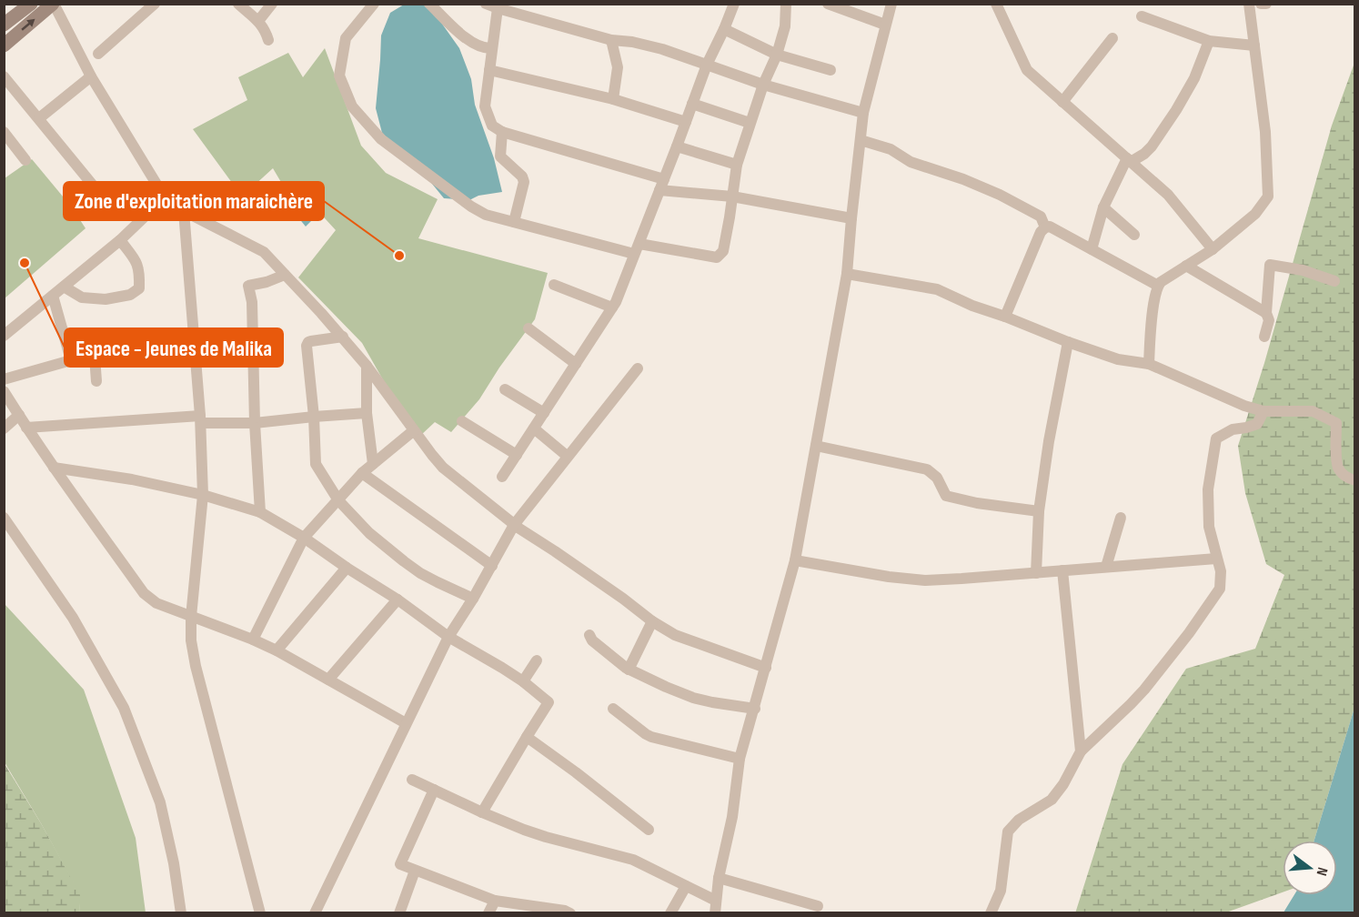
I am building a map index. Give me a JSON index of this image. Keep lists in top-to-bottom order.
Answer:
{
  "places": ["Zone d'exploitation maraichère", "Espace - Jeunes de Malika"],
  "north": "right"
}
